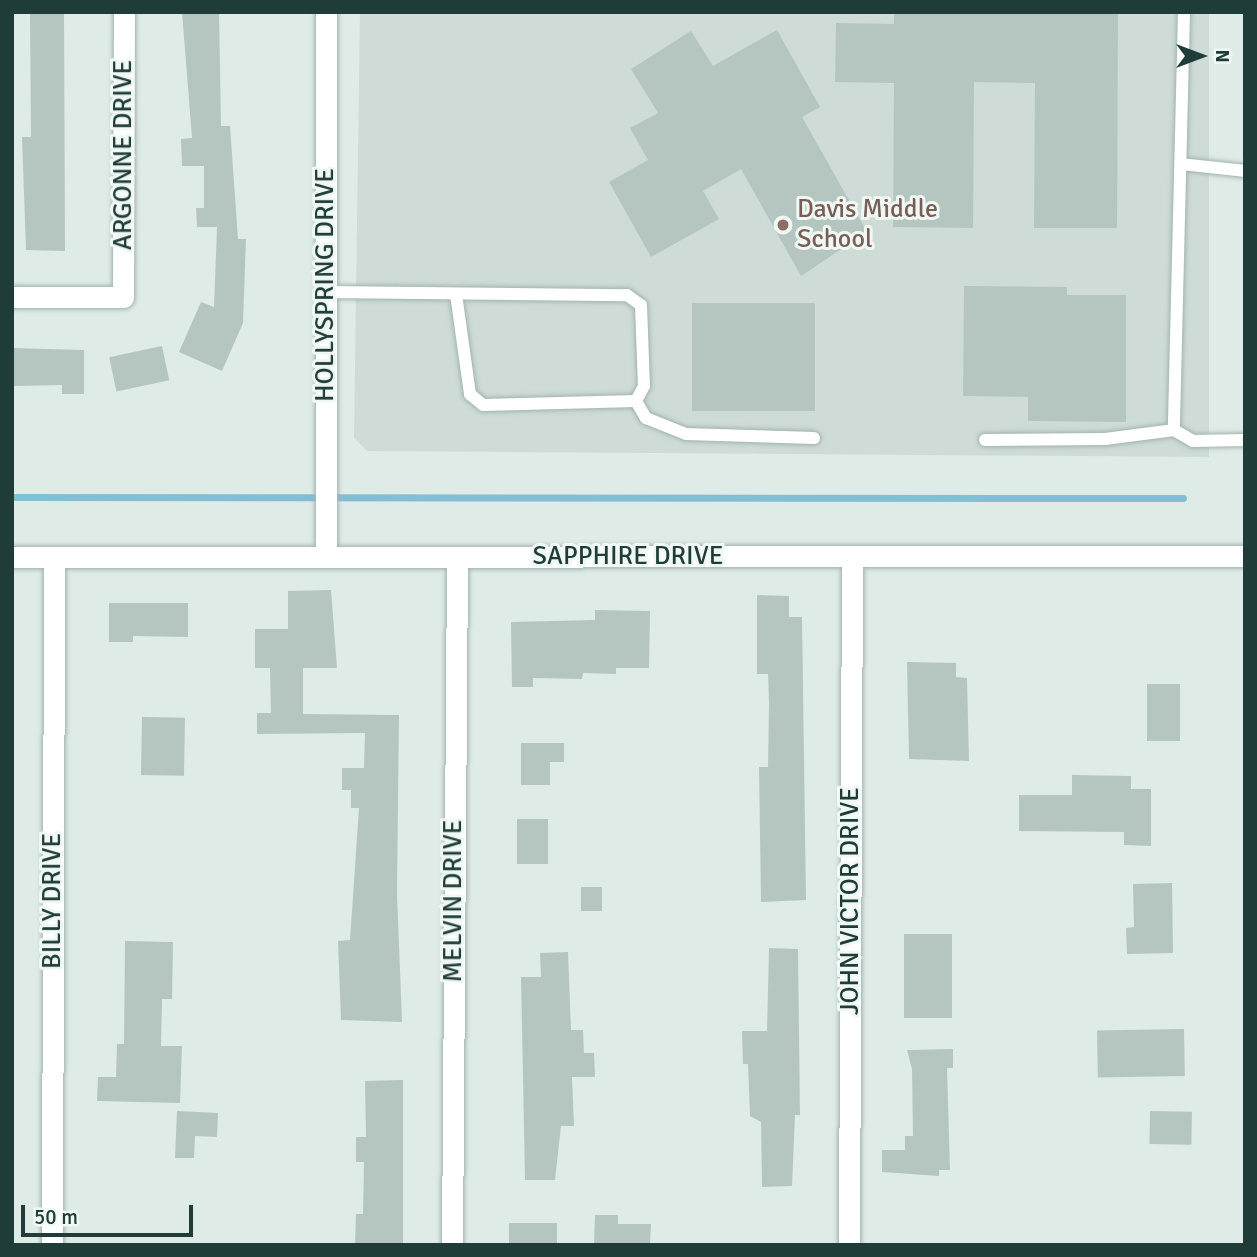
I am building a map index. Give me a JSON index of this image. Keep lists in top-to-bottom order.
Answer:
{
  "streets": {
    "street": [
      "ARGONNE DRIVE",
      "HOLLYSPRING DRIVE",
      "SAPPHIRE DRIVE",
      "BILLY DRIVE",
      "MELVIN DRIVE",
      "JOHN VICTOR DRIVE"
    ]
  },
  "crossings": [
    ["HOLLYSPRING DRIVE", "SAPPHIRE DRIVE"],
    ["SAPPHIRE DRIVE", "BILLY DRIVE"],
    ["SAPPHIRE DRIVE", "MELVIN DRIVE"],
    ["SAPPHIRE DRIVE", "JOHN VICTOR DRIVE"]
  ],
  "places": ["Davis Middle School"],
  "scale_bar": "50 m",
  "north": "right"
}
